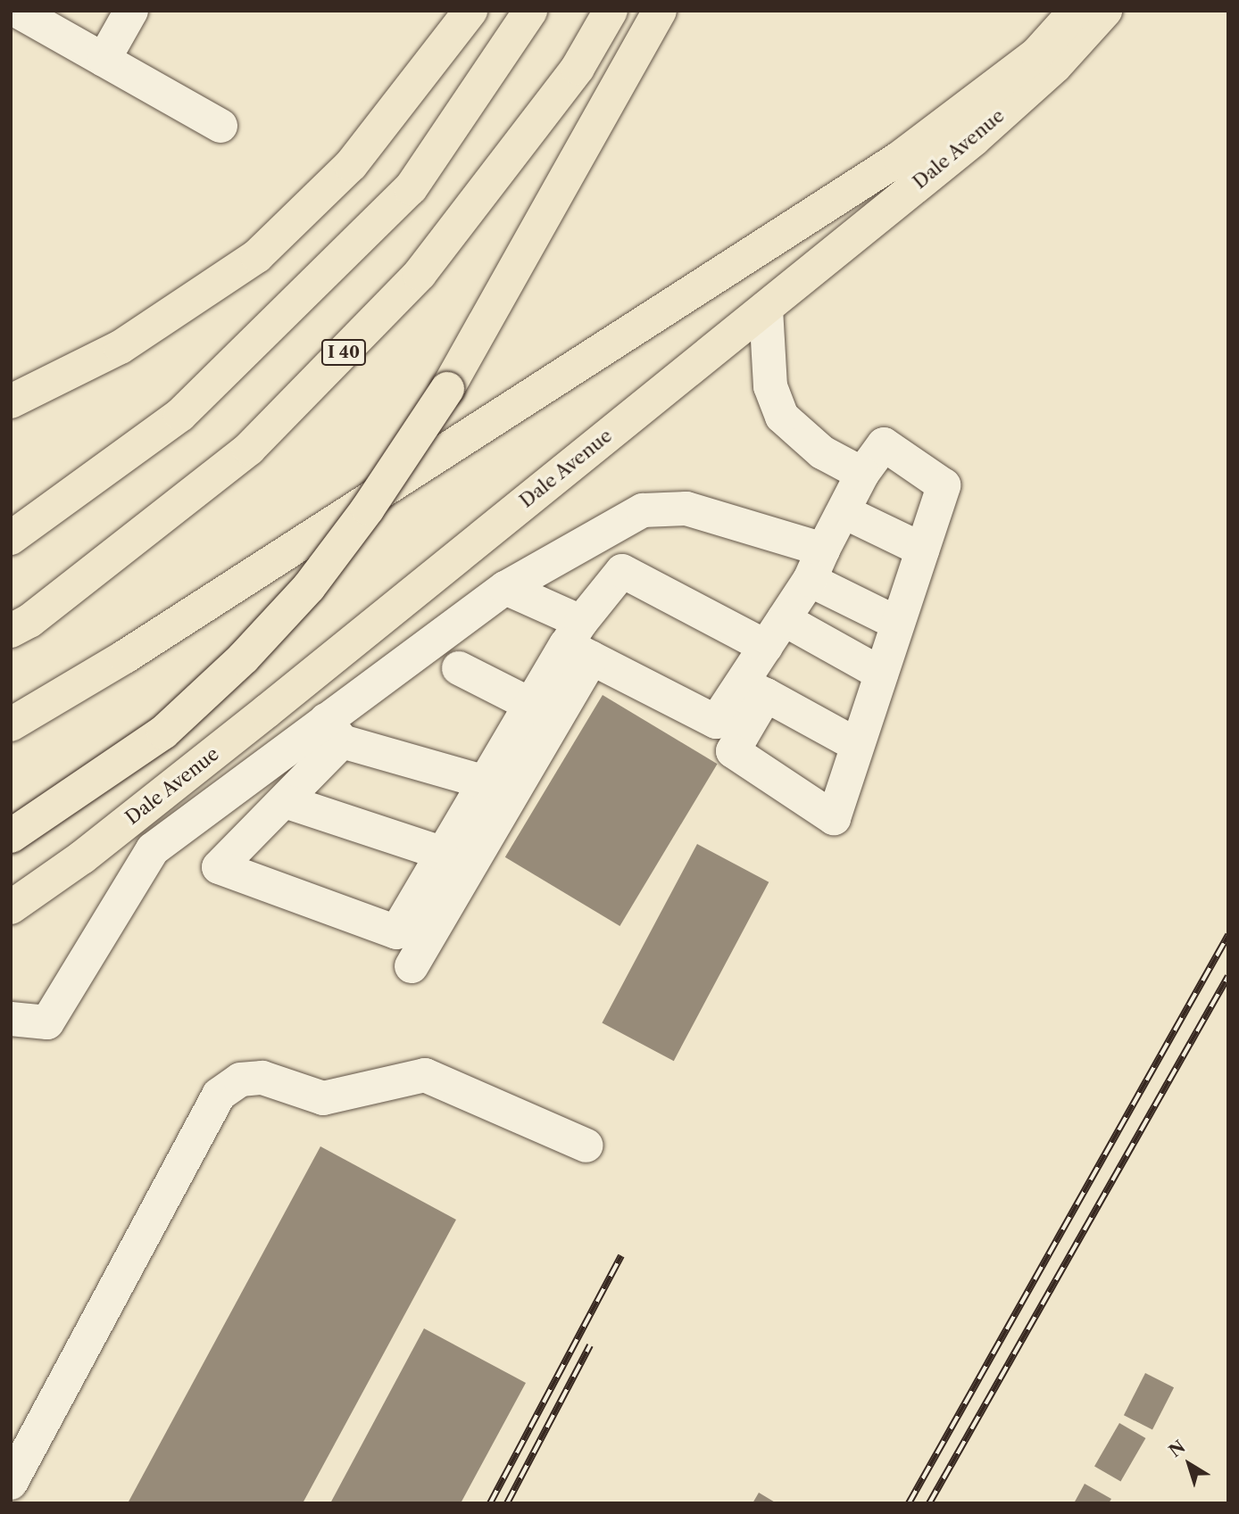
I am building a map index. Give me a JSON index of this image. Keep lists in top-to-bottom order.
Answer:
{
  "streets": {
    "main road": ["Dale Avenue", "I 40"]
  },
  "north": "top left"
}
